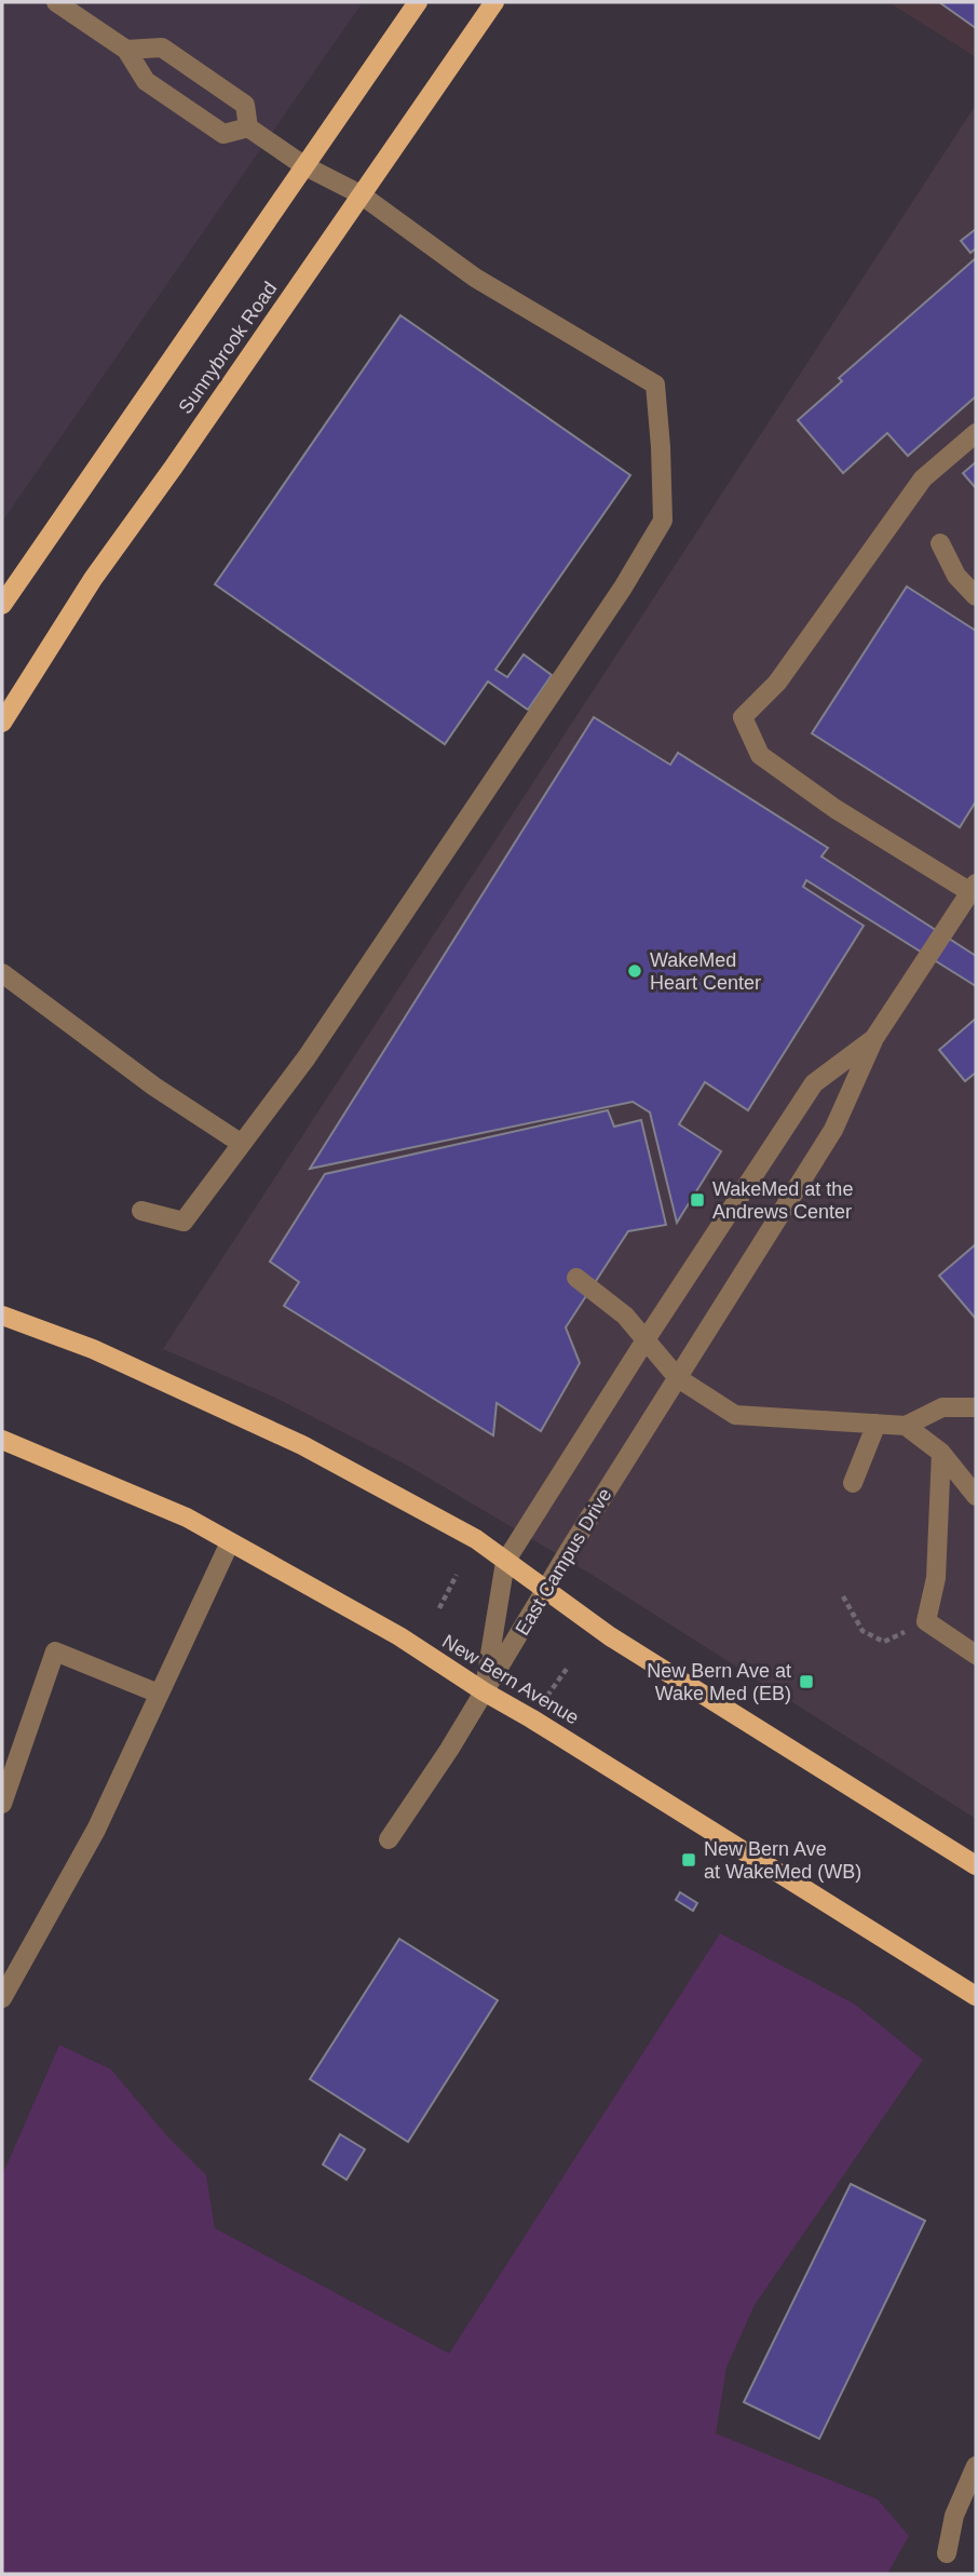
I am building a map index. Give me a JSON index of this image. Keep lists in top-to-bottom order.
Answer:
{
  "streets": {
    "main road": ["Sunnybrook Road", "New Bern Avenue"],
    "lane": ["East Campus Drive"]
  },
  "crossings": [
    ["East Campus Drive", "New Bern Avenue"]
  ],
  "places": {
    "other": ["WakeMed Heart Center"],
    "transit": ["WakeMed at the Andrews Center", "New Bern Ave at Wake Med (EB)", "New Bern Ave at WakeMed (WB)"]
  }
}
